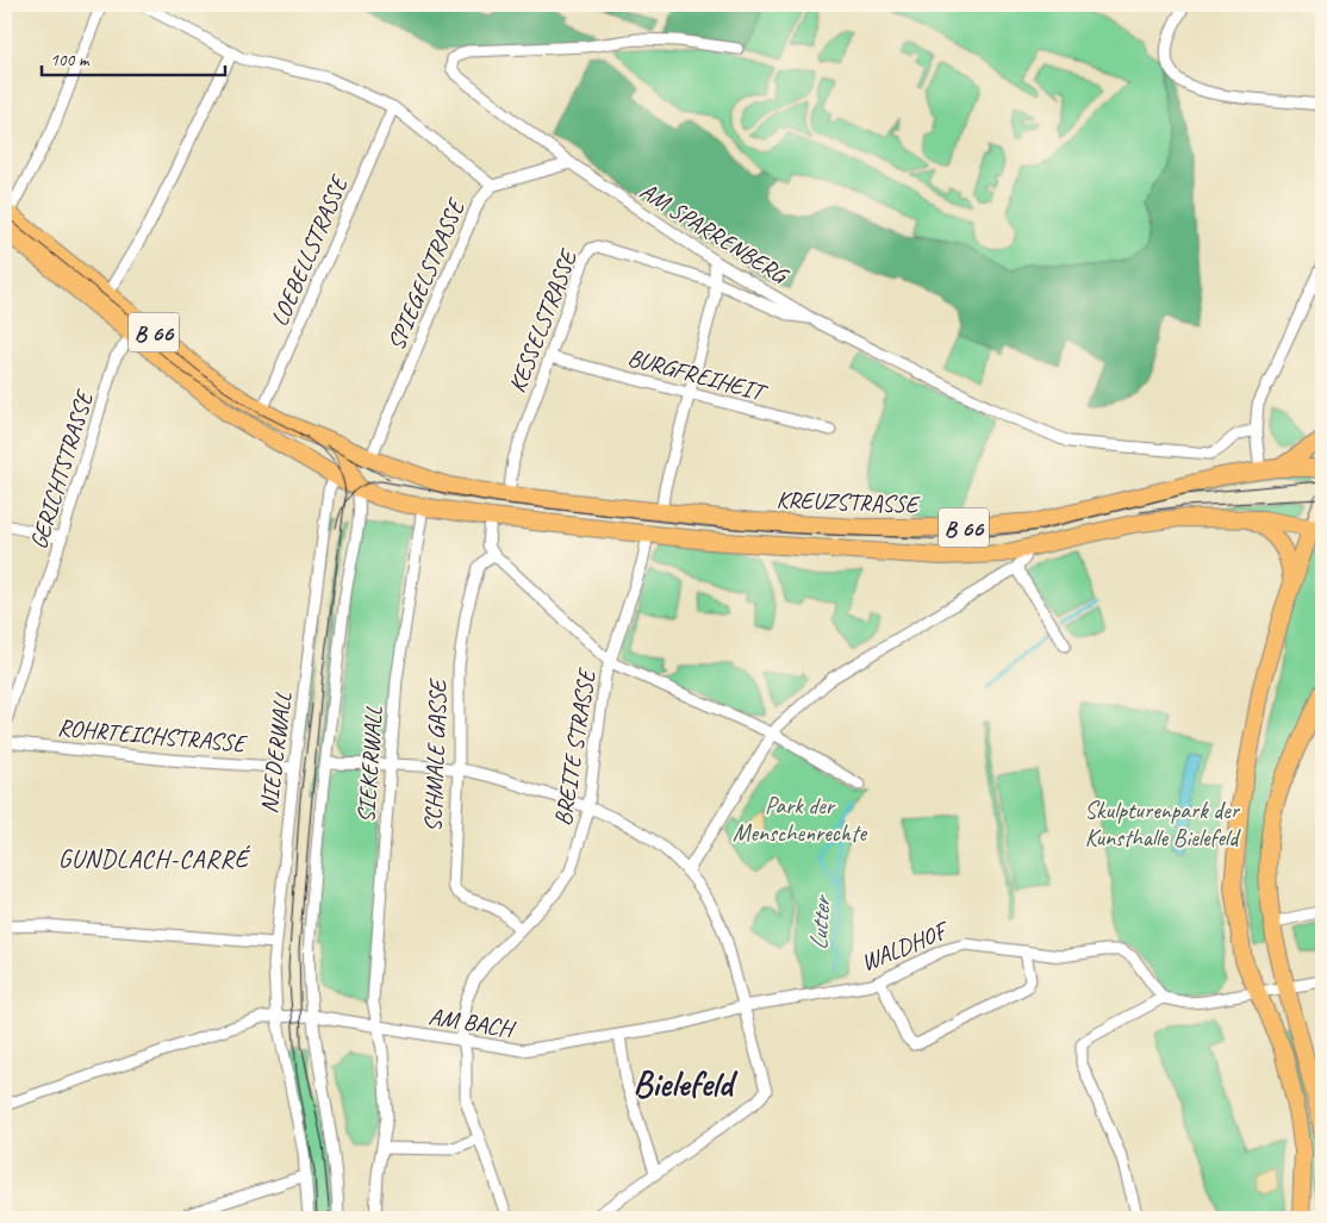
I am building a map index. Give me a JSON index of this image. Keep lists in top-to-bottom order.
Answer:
{
  "streets": {
    "main road": ["B 66", "KREUZSTRASSE"],
    "street": [
      "AM SPARRENBERG",
      "LOEBELLSTRASSE",
      "SPIEGELSTRASSE",
      "KESSELSTRASSE",
      "BURGFREIHEIT",
      "GERICHTSTRASSE",
      "ROHRTEICHSTRASSE",
      "BREITE STRASSE",
      "NIEDERWALL",
      "SCHMALE GASSE",
      "SIEKERWALL",
      "WALDHOF",
      "AM BACH"
    ]
  },
  "crossings": [
    ["AM SPARRENBERG", "SPIEGELSTRASSE"],
    ["AM SPARRENBERG", "KESSELSTRASSE"],
    ["LOEBELLSTRASSE", "B 66"],
    ["SPIEGELSTRASSE", "B 66"],
    ["SPIEGELSTRASSE", "KREUZSTRASSE"],
    ["KESSELSTRASSE", "BURGFREIHEIT"],
    ["KESSELSTRASSE", "KREUZSTRASSE"],
    ["B 66", "GERICHTSTRASSE"],
    ["B 66", "KREUZSTRASSE"],
    ["B 66", "NIEDERWALL"],
    ["KREUZSTRASSE", "BREITE STRASSE"],
    ["KREUZSTRASSE", "SIEKERWALL"],
    ["ROHRTEICHSTRASSE", "NIEDERWALL"],
    ["BREITE STRASSE", "SCHMALE GASSE"],
    ["BREITE STRASSE", "AM BACH"],
    ["SIEKERWALL", "AM BACH"],
    ["WALDHOF", "AM BACH"]
  ],
  "districts": ["GUNDLACH-CARRÉ", "Bielefeld"],
  "water": ["Lutter"],
  "parks": ["Park der Menschenrechte", "Skulpturenpark der Kunsthalle Bielefeld"],
  "scale_bar": "100 m"
}
